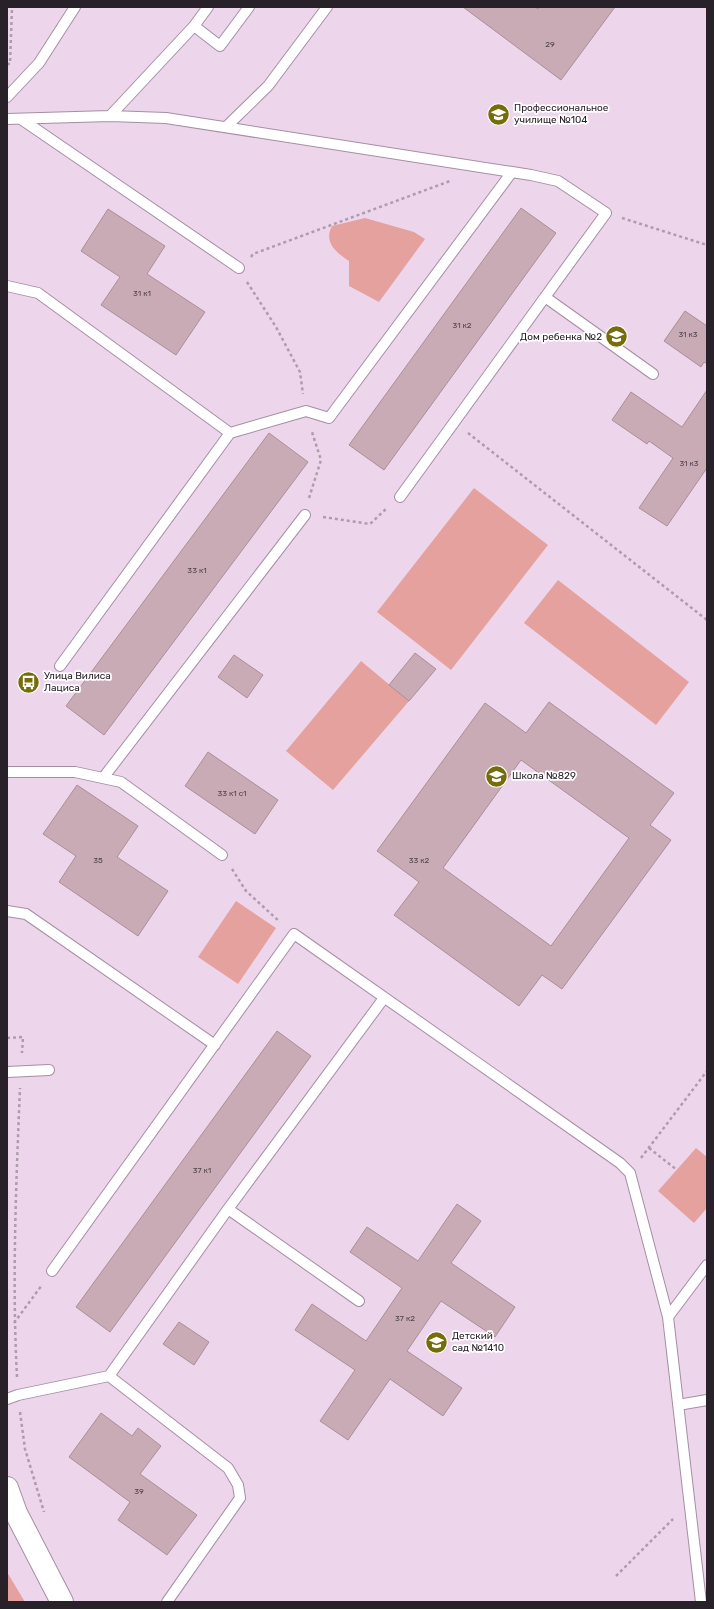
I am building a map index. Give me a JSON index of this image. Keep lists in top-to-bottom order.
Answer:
{
  "places": {
    "school or university": [
      "Профессиональное училище №104",
      "Дом ребенка №2",
      "Школа №829",
      "Детский сад №1410"
    ],
    "bus stop": ["Улица Вилиса Лациса"]
  },
  "house_numbers": [
    "29",
    "31 к1",
    "31 к2",
    "31 к3",
    "31 к3",
    "33 к1",
    "33 к1 с1",
    "35",
    "33 к2",
    "37 к1",
    "37 к2",
    "39"
  ]
}
